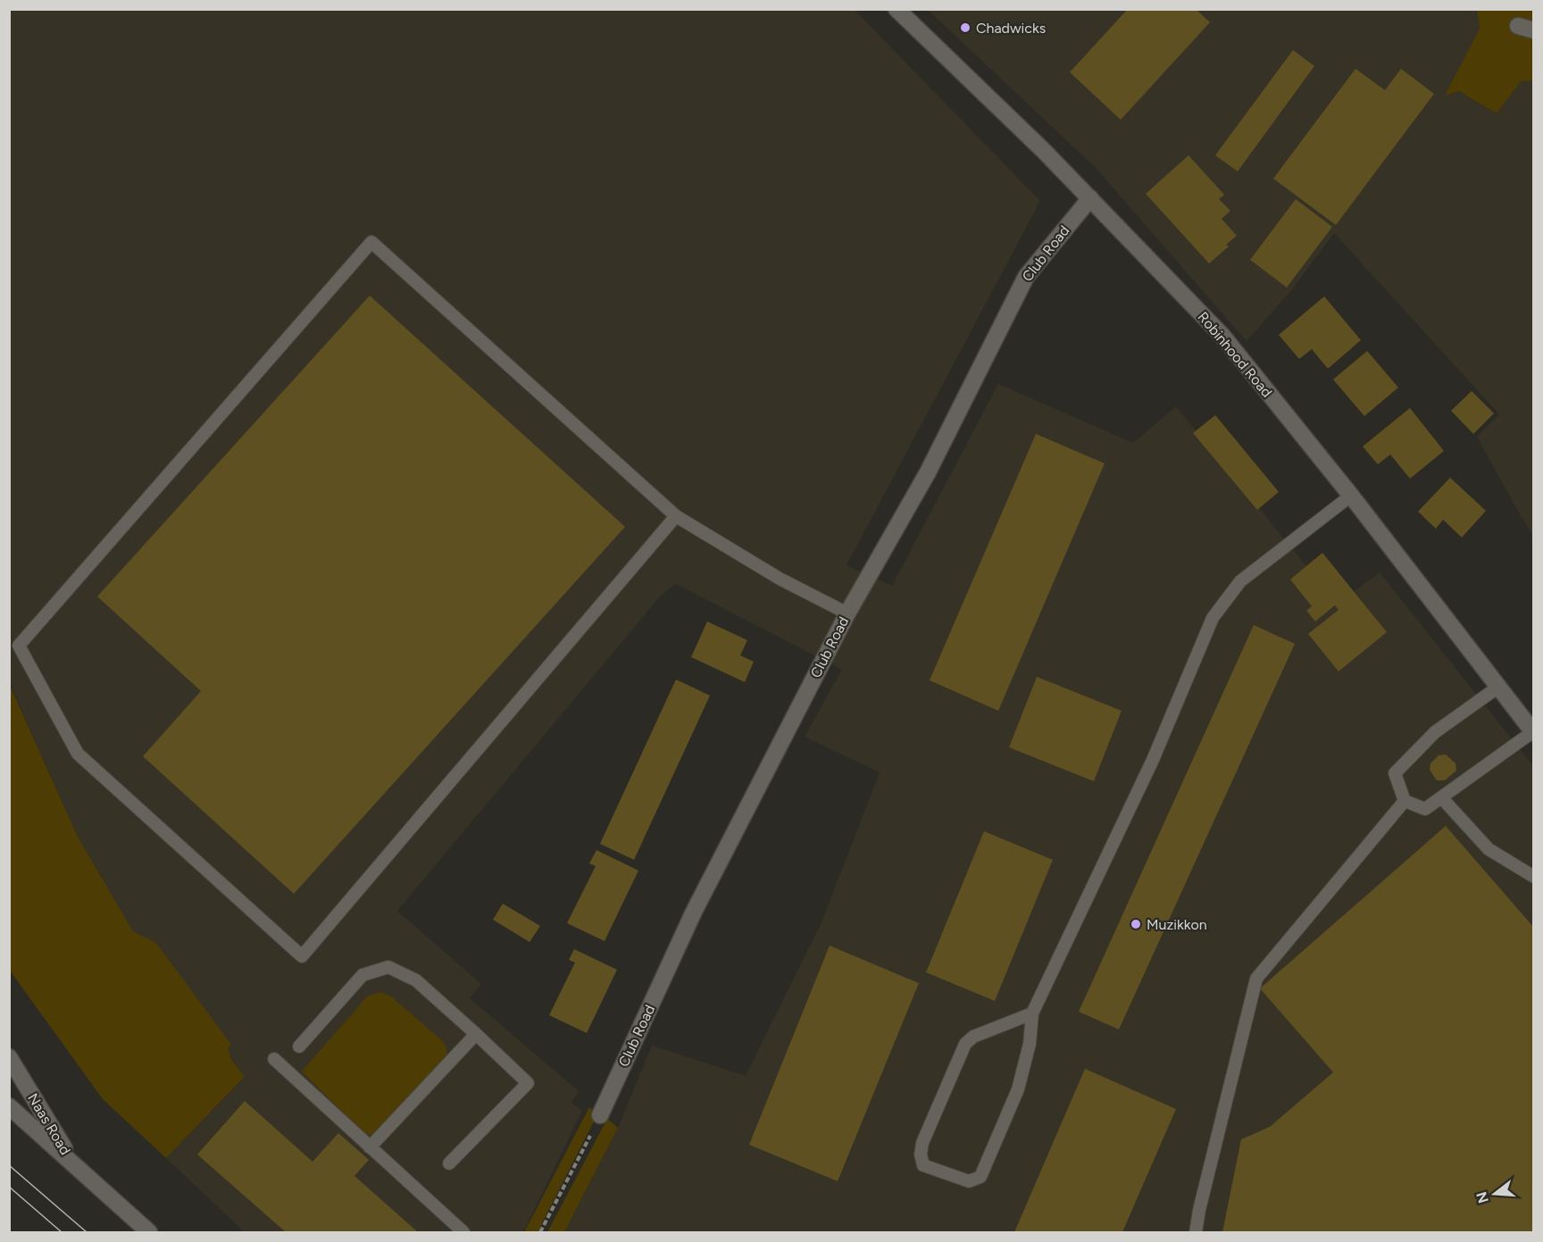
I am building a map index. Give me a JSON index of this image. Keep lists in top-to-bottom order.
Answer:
{
  "streets": {
    "street": ["Club Road", "Robinhood Road", "Naas Road"]
  },
  "crossings": [
    ["Club Road", "Robinhood Road"]
  ],
  "places": ["Chadwicks", "Muzikkon"],
  "north": "left"
}
